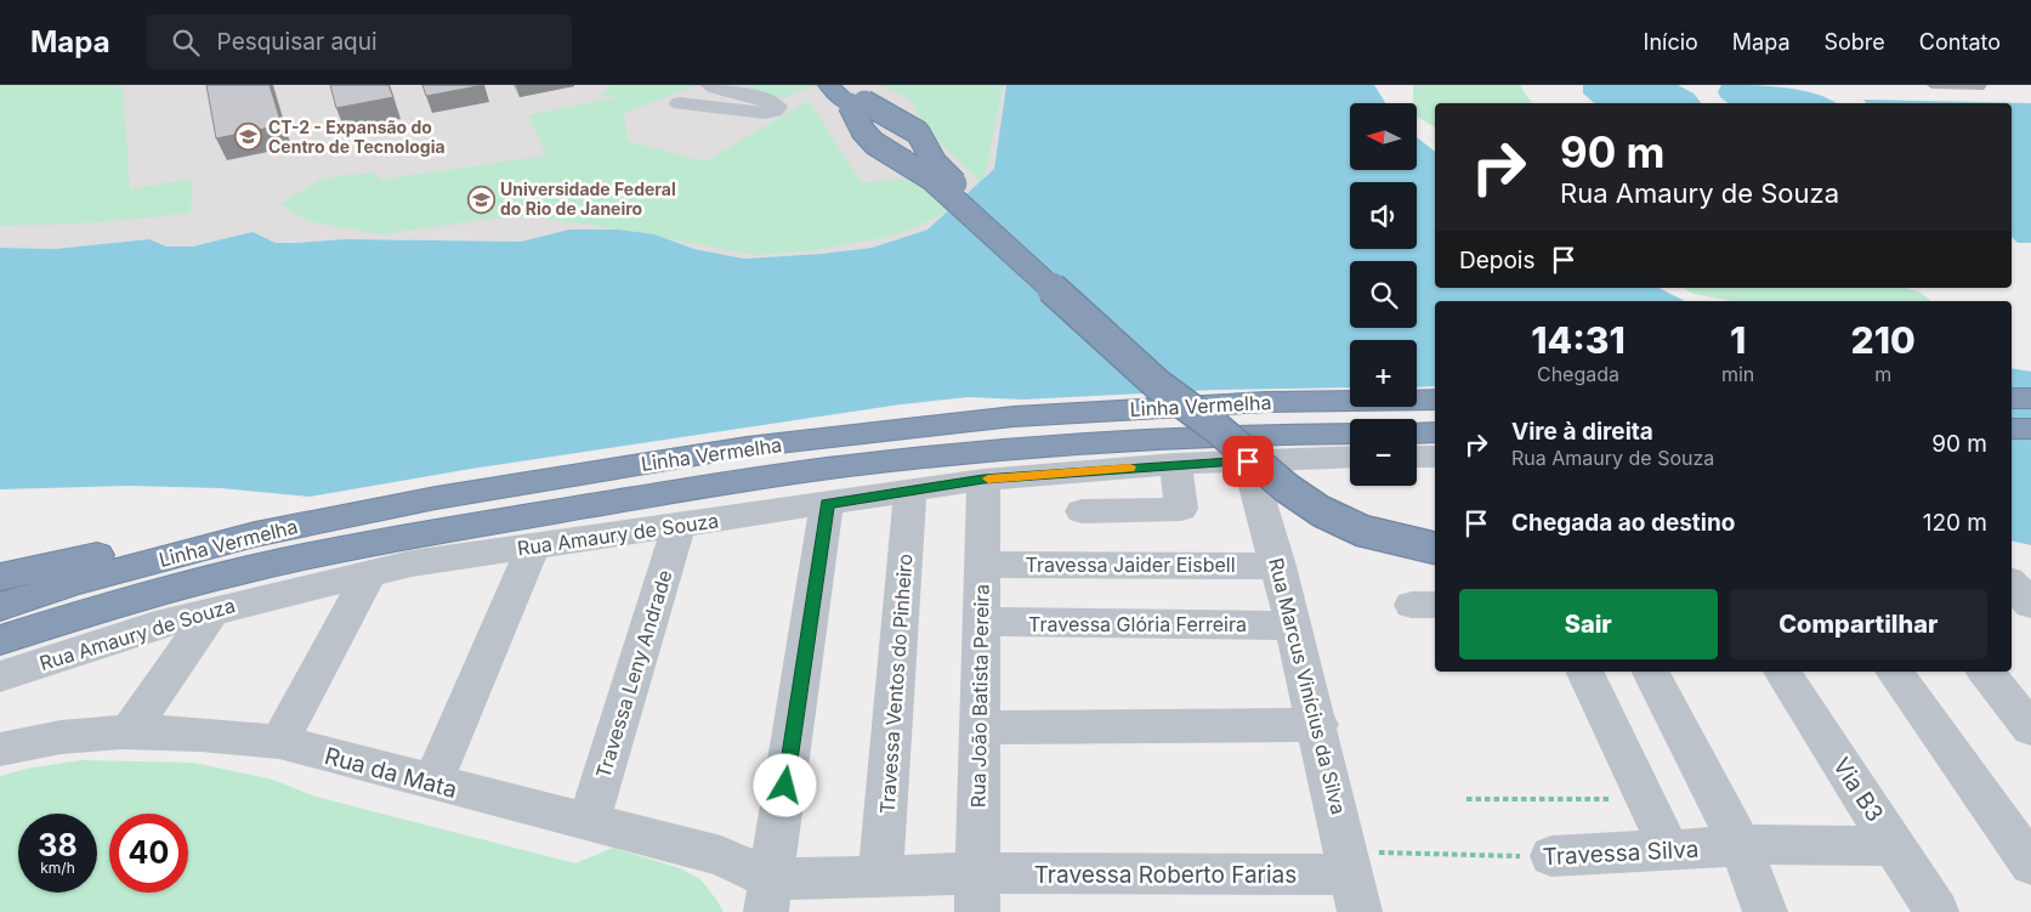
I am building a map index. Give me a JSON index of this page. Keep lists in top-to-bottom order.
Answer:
{
  "streets": {
    "highway": ["Linha Vermelha"],
    "street": [
      "Rua Amaury de Souza",
      "Travessa Jaider Eisbell",
      "Travessa Glória Ferreira",
      "Travessa Leny Andrade",
      "Travessa Ventos do Pinheiro",
      "Rua Marcus Vinícius da Silva",
      "Rua João Batista Pereira",
      "Rua da Mata",
      "Via B3",
      "Travessa Silva",
      "Travessa Roberto Farias"
    ]
  },
  "crossings": [
    ["Rua Amaury de Souza", "Travessa Leny Andrade"],
    ["Rua Amaury de Souza", "Travessa Ventos do Pinheiro"],
    ["Rua Amaury de Souza", "Rua Marcus Vinícius da Silva"],
    ["Rua Amaury de Souza", "Rua João Batista Pereira"],
    ["Travessa Jaider Eisbell", "Rua Marcus Vinícius da Silva"],
    ["Travessa Jaider Eisbell", "Rua João Batista Pereira"],
    ["Travessa Glória Ferreira", "Rua Marcus Vinícius da Silva"],
    ["Travessa Glória Ferreira", "Rua João Batista Pereira"],
    ["Travessa Leny Andrade", "Rua da Mata"],
    ["Travessa Ventos do Pinheiro", "Travessa Roberto Farias"],
    ["Rua Marcus Vinícius da Silva", "Travessa Silva"],
    ["Rua Marcus Vinícius da Silva", "Travessa Roberto Farias"],
    ["Rua João Batista Pereira", "Travessa Roberto Farias"],
    ["Rua da Mata", "Travessa Roberto Farias"],
    ["Via B3", "Travessa Silva"],
    ["Travessa Silva", "Travessa Roberto Farias"]
  ],
  "places": {
    "school or university": ["CT-2 - Expansão do Centro de Tecnologia", "Universidade Federal do Rio de Janeiro"]
  },
  "north": "left",
  "page": {
    "header": "Mapa",
    "search": "Pesquisar aqui",
    "nav": [
      "Início",
      "Mapa",
      "Sobre",
      "Contato"
    ],
    "map_buttons": ["+", "−"],
    "turn": ["90 m", "Rua Amaury de Souza"],
    "then": "Depois",
    "eta": [
      "14:31",
      "Chegada",
      "1",
      "min",
      "210",
      "m"
    ],
    "list": [
      {
        "name": "Vire à direita",
        "note": "Rua Amaury de Souza",
        "value": "90 m"
      },
      {
        "name": "Chegada ao destino",
        "value": "120 m"
      }
    ],
    "buttons": ["Sair", "Compartilhar"],
    "speed": "38 km/h",
    "limit": "40"
  }
}
